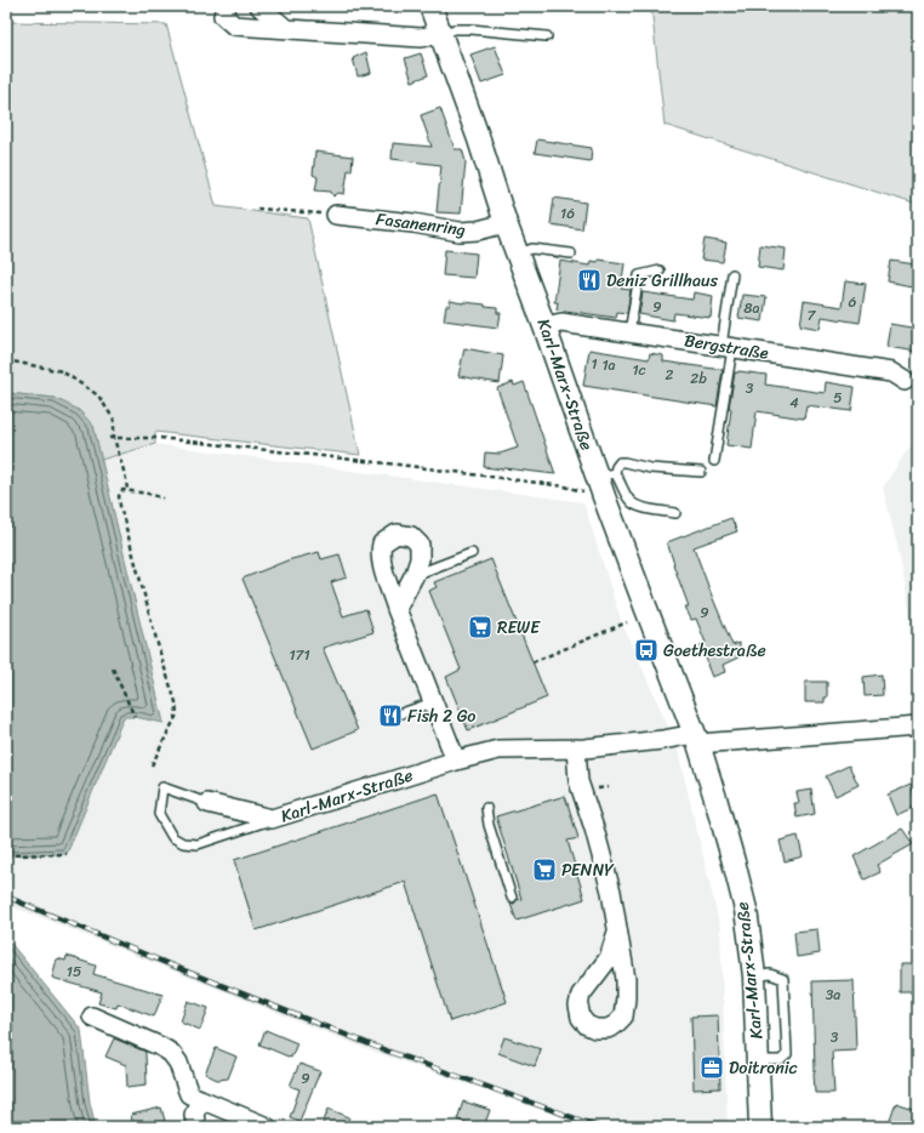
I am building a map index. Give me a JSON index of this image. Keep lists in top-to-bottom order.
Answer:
{
  "streets": {
    "street": ["Fasanenring", "Bergstraße", "Karl-Marx-Straße"]
  },
  "crossings": [
    ["Fasanenring", "Karl-Marx-Straße"],
    ["Bergstraße", "Karl-Marx-Straße"]
  ],
  "places": {
    "restaurant": ["Deniz Grillhaus", "Fish 2 Go"],
    "supermarket": ["REWE", "PENNY"],
    "bus stop": ["Goethestraße"],
    "office": ["Doitronic"]
  },
  "house_numbers": [
    "16",
    "6",
    "9",
    "8a",
    "7",
    "1",
    "1a",
    "1c",
    "2",
    "2b",
    "3",
    "5",
    "4",
    "9",
    "171",
    "15",
    "3a",
    "3",
    "9"
  ]
}
